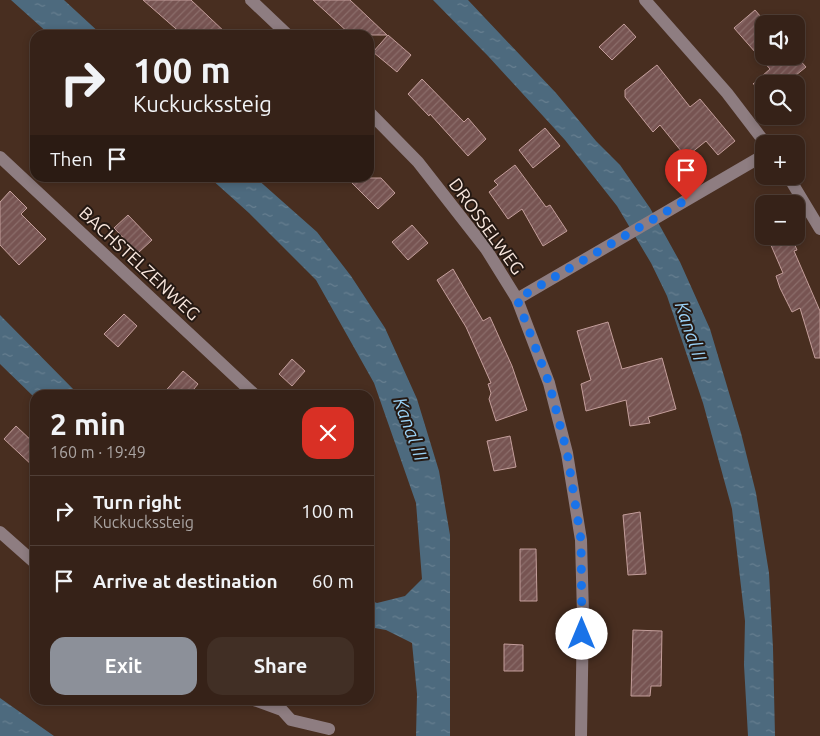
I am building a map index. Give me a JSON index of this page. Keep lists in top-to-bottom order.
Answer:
{
  "streets": {
    "street": ["DROSSELWEG", "BACHSTELZENWEG"]
  },
  "water": ["Kanal II", "Kanal III"],
  "page": {
    "map_buttons": ["+", "−"],
    "turn": ["100 m", "Kuckuckssteig"],
    "then": "Then",
    "heading": ["2 min", "160 m · 19:49"],
    "list": [
      {
        "name": "Turn right",
        "note": "Kuckuckssteig",
        "value": "100 m"
      },
      {
        "name": "Arrive at destination",
        "value": "60 m"
      }
    ],
    "buttons": ["Exit", "Share"]
  }
}
